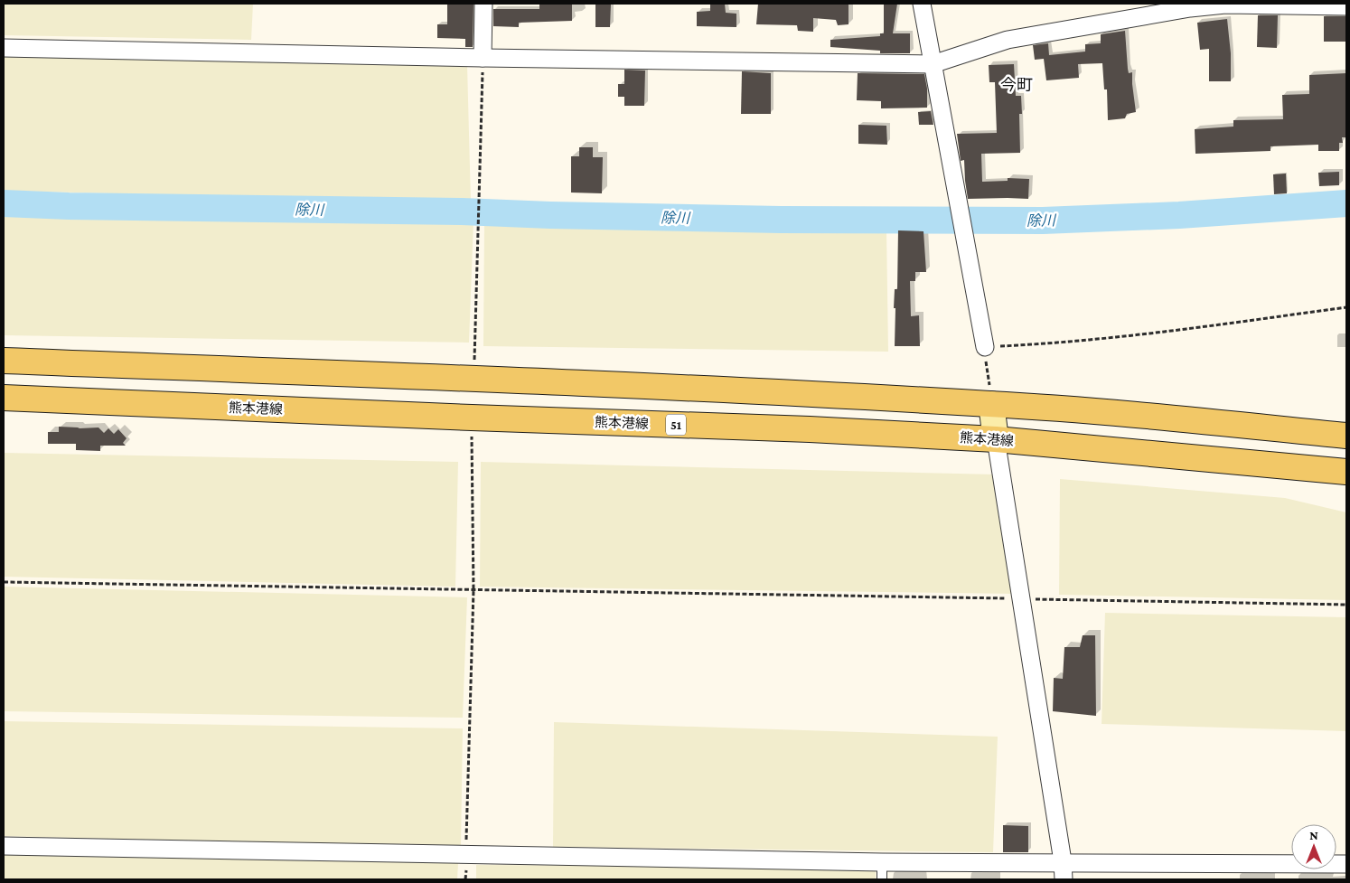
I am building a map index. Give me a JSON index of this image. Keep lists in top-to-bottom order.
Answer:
{
  "streets": {
    "main road": ["熊本港線", "51"]
  },
  "districts": ["今町"],
  "water": ["除川"],
  "north": "top"
}
